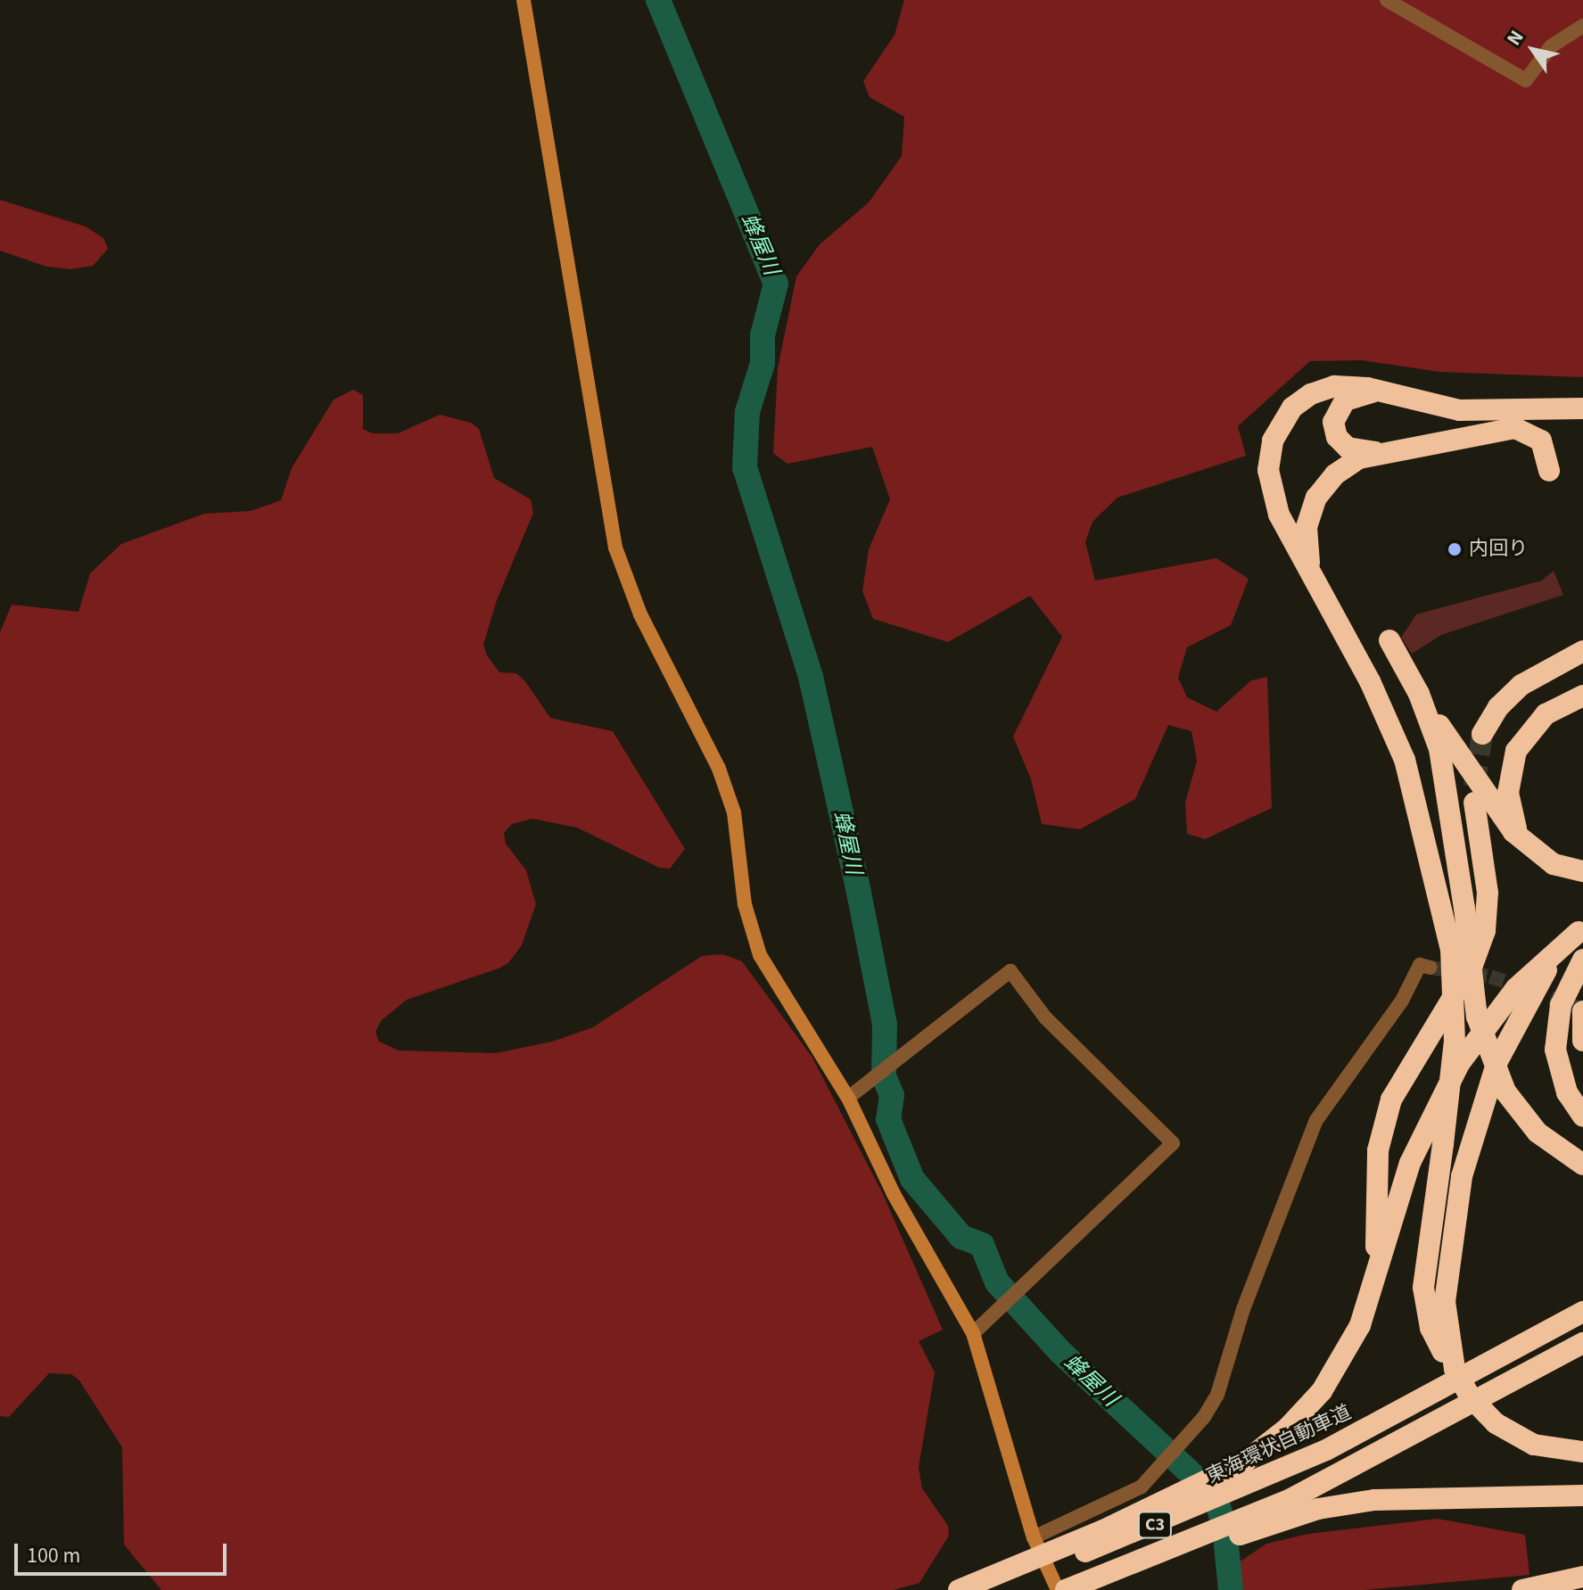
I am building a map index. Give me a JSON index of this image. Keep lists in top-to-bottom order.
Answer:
{
  "streets": {
    "highway": ["東海環状自動車道", "C3"]
  },
  "water": ["蜂屋川"],
  "places": ["内回り"],
  "scale_bar": "100 m",
  "north": "top left"
}
